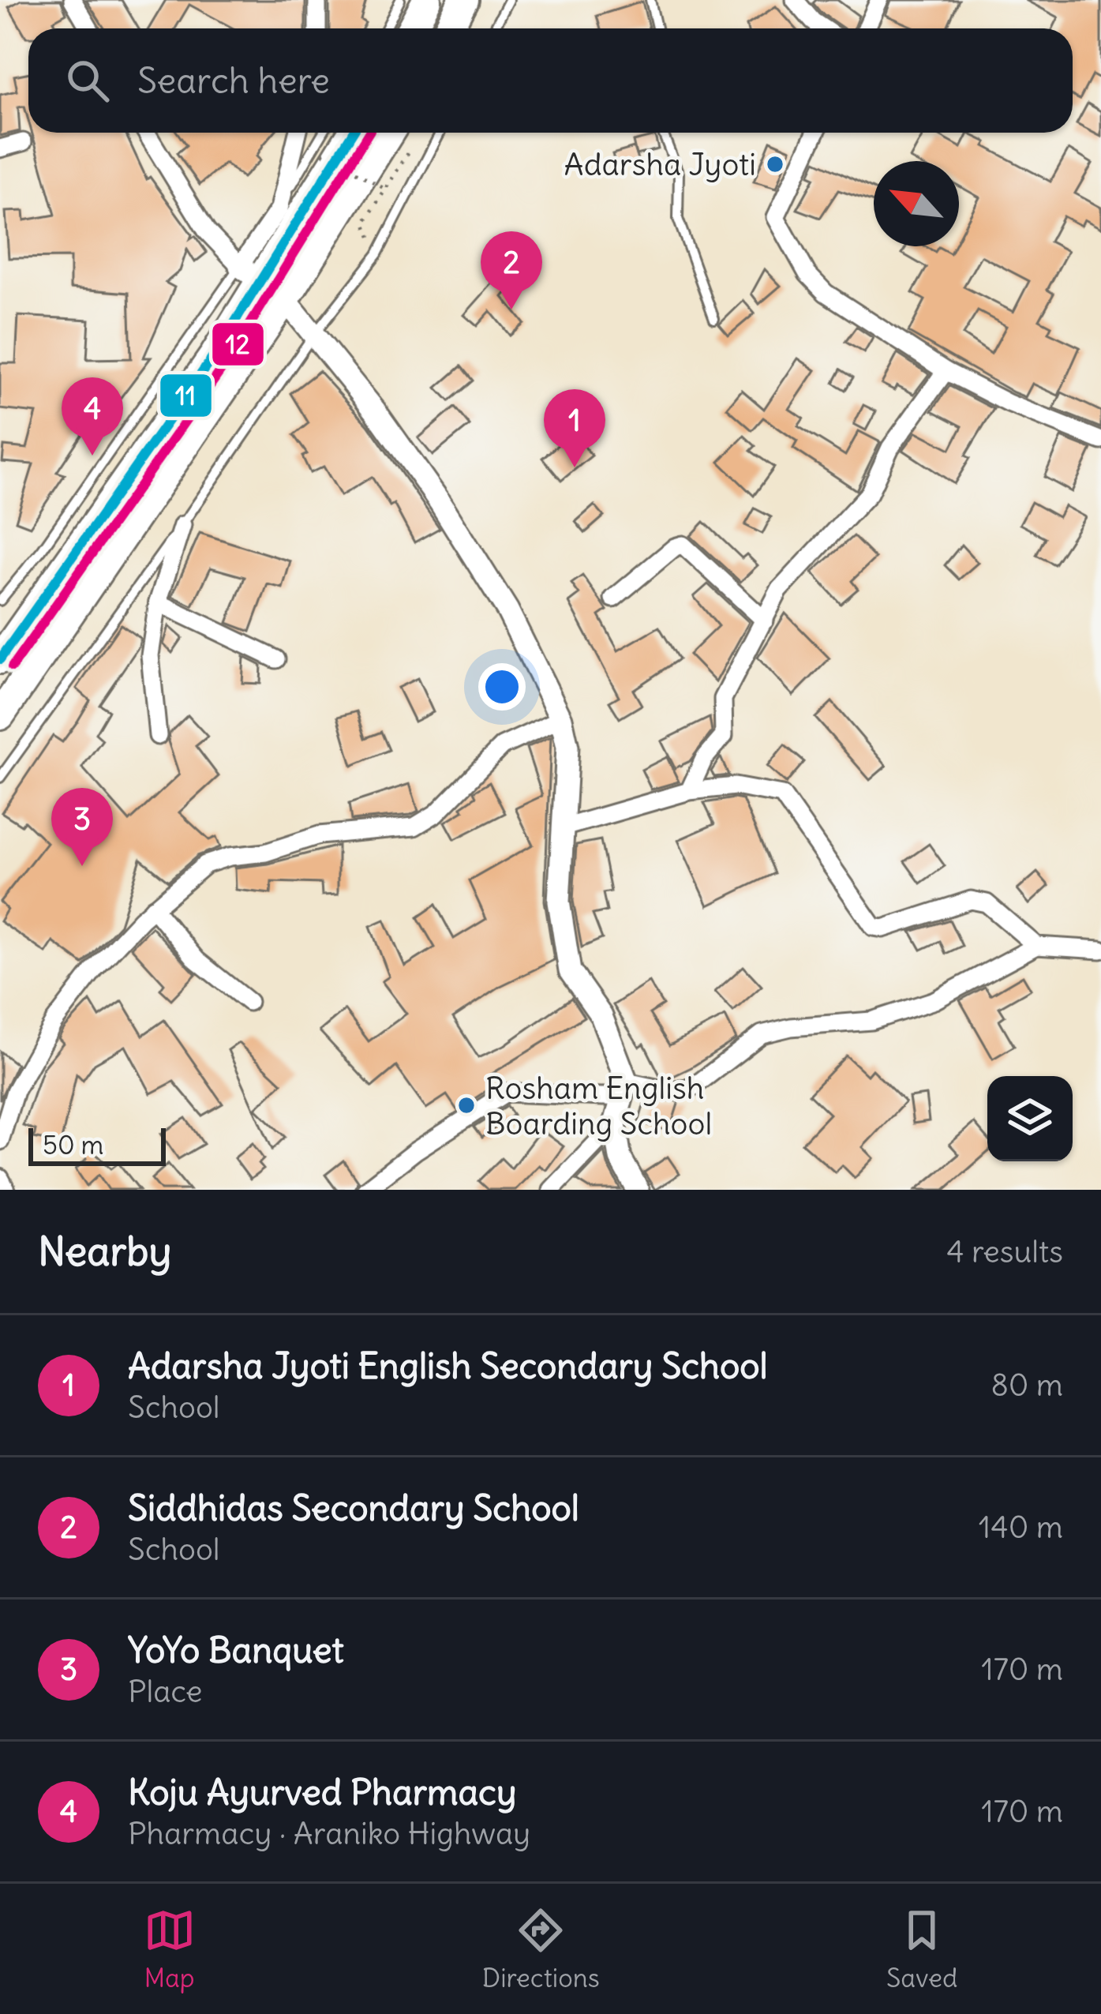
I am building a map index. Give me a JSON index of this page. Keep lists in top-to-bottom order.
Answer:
{
  "places": ["Adarsha Jyoti", "Rosham English Boarding School"],
  "lines": ["transit line 11", "transit line 12"],
  "scale_bar": "50 m",
  "north": "top left",
  "page": {
    "search": "Search here",
    "pins": [
      "2",
      "4",
      "1",
      "3"
    ],
    "scale": "50 m",
    "heading": ["Nearby", "4 results"],
    "list": [
      {
        "mark": "1",
        "name": "Adarsha Jyoti English Secondary School",
        "note": "School",
        "value": "80 m"
      },
      {
        "mark": "2",
        "name": "Siddhidas Secondary School",
        "note": "School",
        "value": "140 m"
      },
      {
        "mark": "3",
        "name": "YoYo Banquet",
        "note": "Place",
        "value": "170 m"
      },
      {
        "mark": "4",
        "name": "Koju Ayurved Pharmacy",
        "note": "Pharmacy · Araniko Highway",
        "value": "170 m"
      }
    ],
    "nav": ["Map", "Directions", "Saved"]
  }
}
